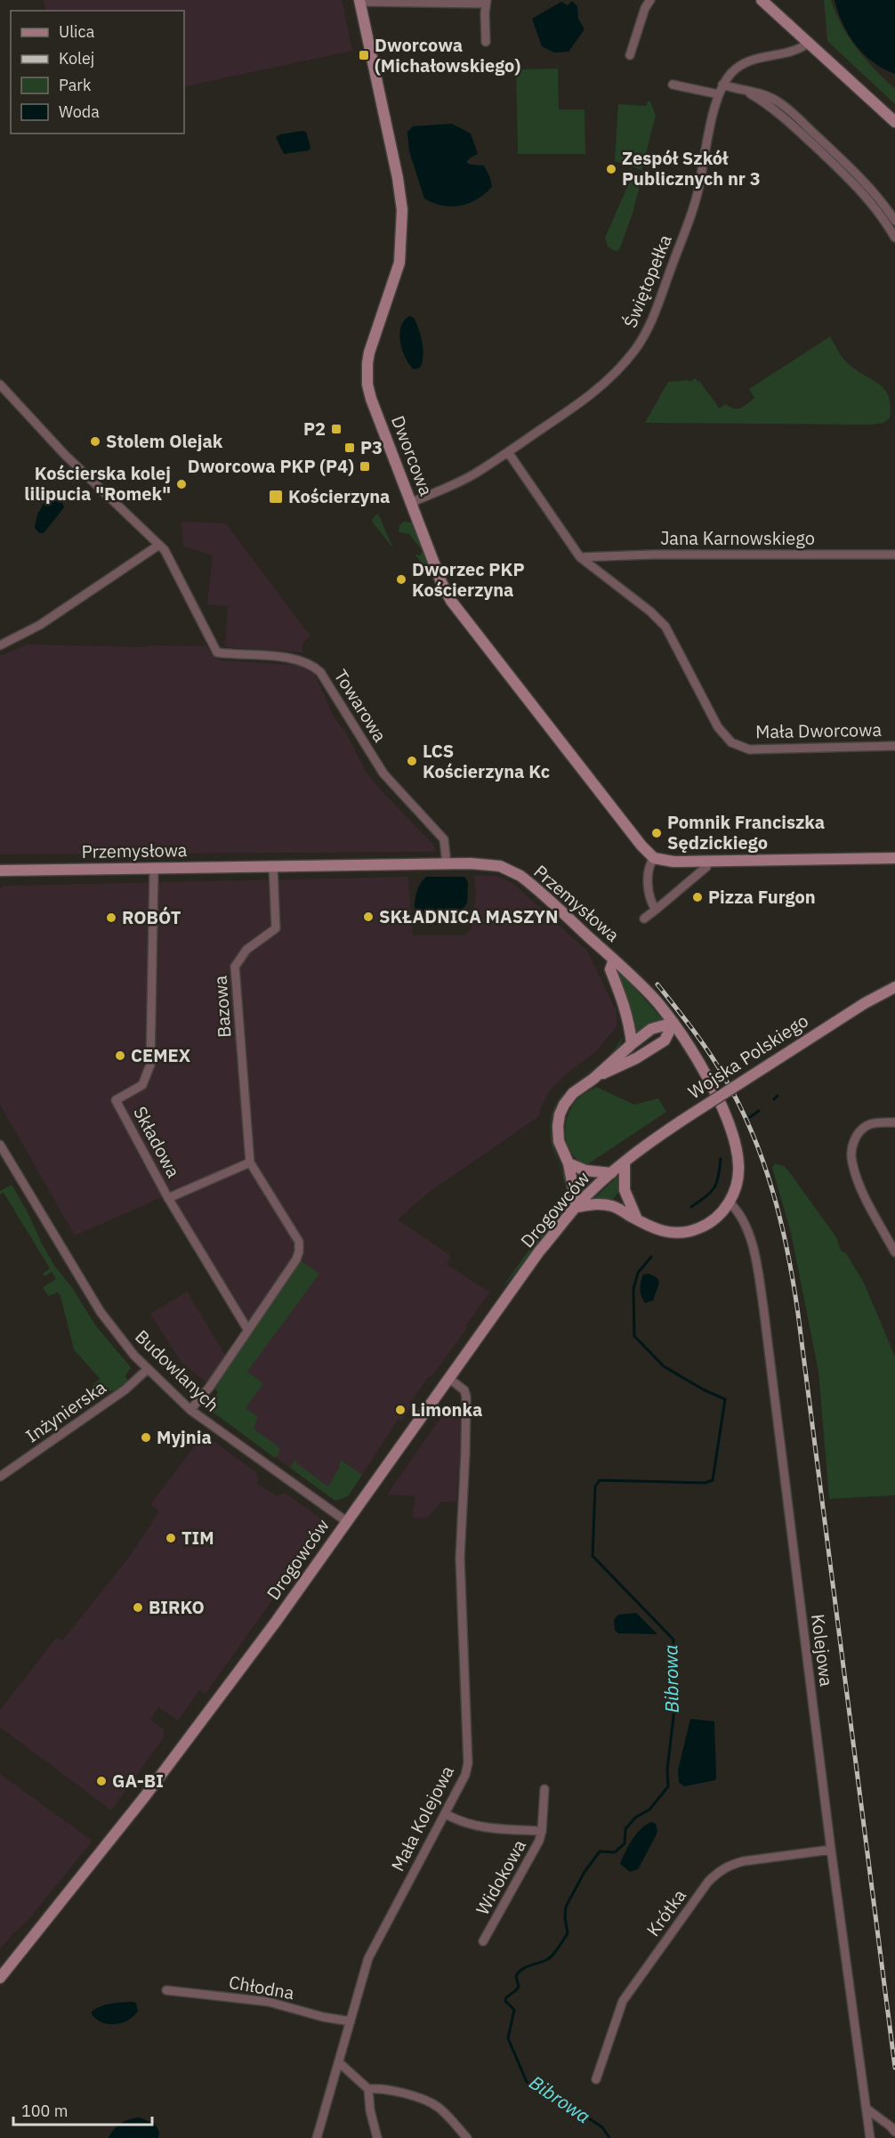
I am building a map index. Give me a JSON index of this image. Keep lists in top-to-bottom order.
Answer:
{
  "streets": {
    "main road": [
      "Dworcowa",
      "Przemysłowa",
      "Wojska Polskiego",
      "Drogowców"
    ],
    "street": [
      "Świętopełka",
      "Jana Karnowskiego",
      "Towarowa",
      "Mała Dworcowa",
      "Bazowa",
      "Składowa",
      "Budowlanych",
      "Inżynierska",
      "Kolejowa",
      "Mała Kolejowa",
      "Widokowa",
      "Krótka",
      "Chłodna"
    ]
  },
  "crossings": [
    ["Świętopełka", "Dworcowa"],
    ["Świętopełka", "Mała Dworcowa"],
    ["Jana Karnowskiego", "Mała Dworcowa"],
    ["Towarowa", "Przemysłowa"],
    ["Przemysłowa", "Bazowa"],
    ["Przemysłowa", "Składowa"],
    ["Przemysłowa", "Drogowców"],
    ["Przemysłowa", "Kolejowa"],
    ["Bazowa", "Składowa"],
    ["Bazowa", "Budowlanych"],
    ["Wojska Polskiego", "Drogowców"],
    ["Drogowców", "Budowlanych"],
    ["Drogowców", "Mała Kolejowa"],
    ["Budowlanych", "Inżynierska"],
    ["Kolejowa", "Krótka"],
    ["Mała Kolejowa", "Widokowa"],
    ["Mała Kolejowa", "Chłodna"]
  ],
  "water": ["Bibrowa"],
  "places": {
    "transit": [
      "Dworcowa (Michałowskiego)",
      "P2",
      "P3",
      "Dworcowa PKP (P4)",
      "Kościerzyna"
    ],
    "other": [
      "Zespół Szkół Publicznych nr 3",
      "Stolem Olejak",
      "Kościerska kolej lilipucia \"Romek\"",
      "Dworzec PKP Kościerzyna",
      "LCS Kościerzyna Kc",
      "Pomnik Franciszka Sędzickiego",
      "Pizza Furgon",
      "SKŁADNICA MASZYN",
      "ROBÓT",
      "СEMEX",
      "Limonka",
      "Myjnia",
      "TIM",
      "BIRKO",
      "GA-BI"
    ]
  },
  "legend": [
    "Ulica",
    "Kolej",
    "Park",
    "Woda"
  ],
  "scale_bar": "100 m"
}
